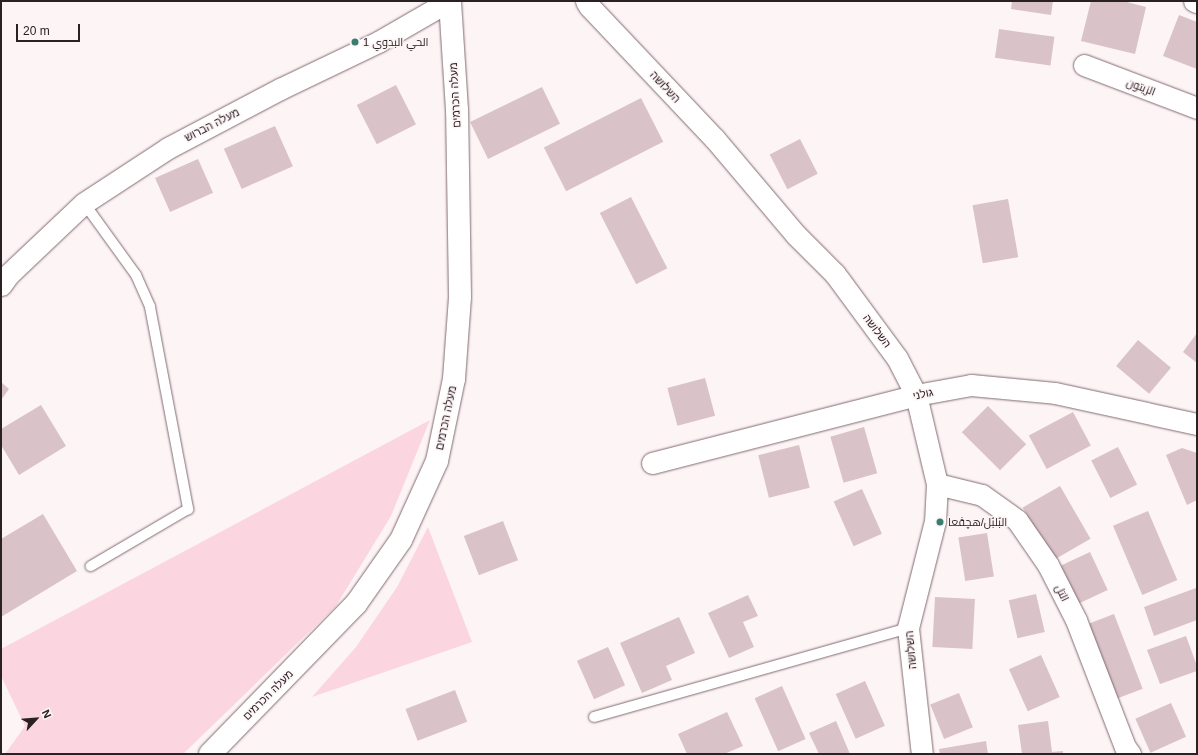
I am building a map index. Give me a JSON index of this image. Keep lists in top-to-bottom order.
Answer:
{
  "streets": {
    "street": [
      "השלושה",
      "الزيتون",
      "מעלה הכרמים",
      "מעלה הברוש",
      "גולני",
      "التل"
    ]
  },
  "crossings": [
    ["השלושה", "גולני"],
    ["השלושה", "التل"],
    ["מעלה הכרמים", "מעלה הברוש"]
  ],
  "places": ["الحي البدوي 1", "البُلبُل/هچڤعا"],
  "scale_bar": "20 m",
  "north": "top right"
}
